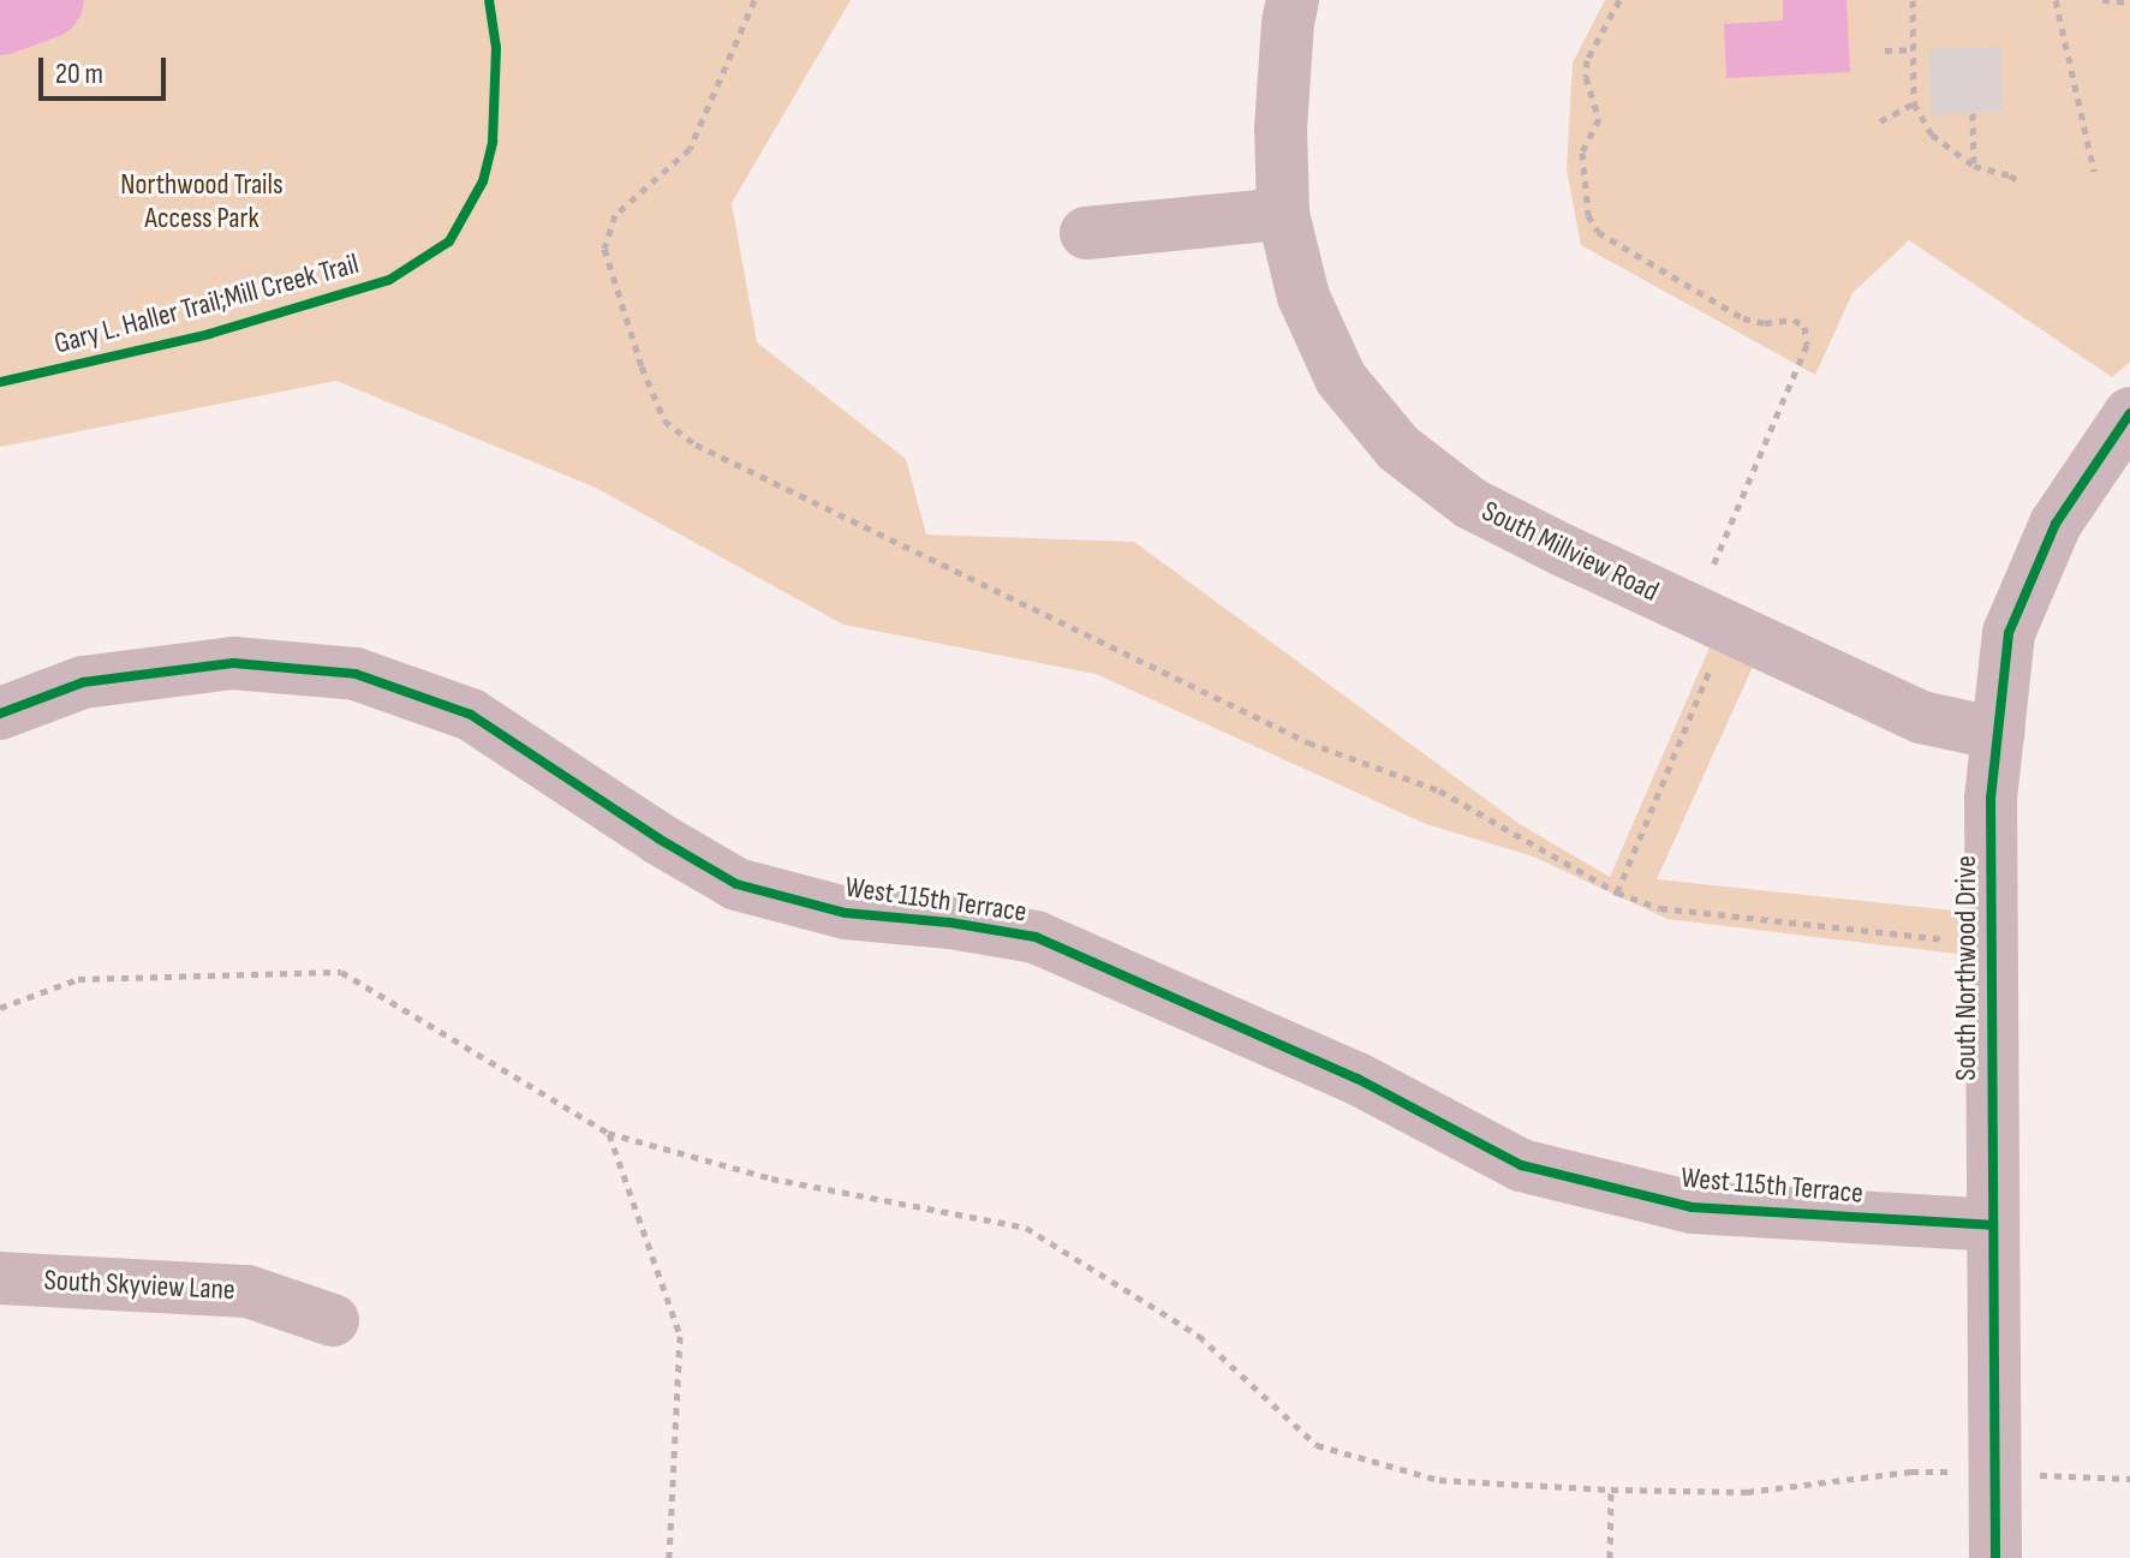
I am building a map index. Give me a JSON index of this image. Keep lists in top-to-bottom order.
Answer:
{
  "streets": {
    "street": [
      "South Millview Road",
      "West 115th Terrace",
      "South Northwood Drive",
      "South Skyview Lane"
    ],
    "cycle path": ["Gary L. Haller Trail;Mill Creek Trail"]
  },
  "crossings": [
    ["South Millview Road", "South Northwood Drive"],
    ["West 115th Terrace", "South Northwood Drive"]
  ],
  "parks": ["Northwood Trails Access Park"],
  "scale_bar": "20 m"
}
